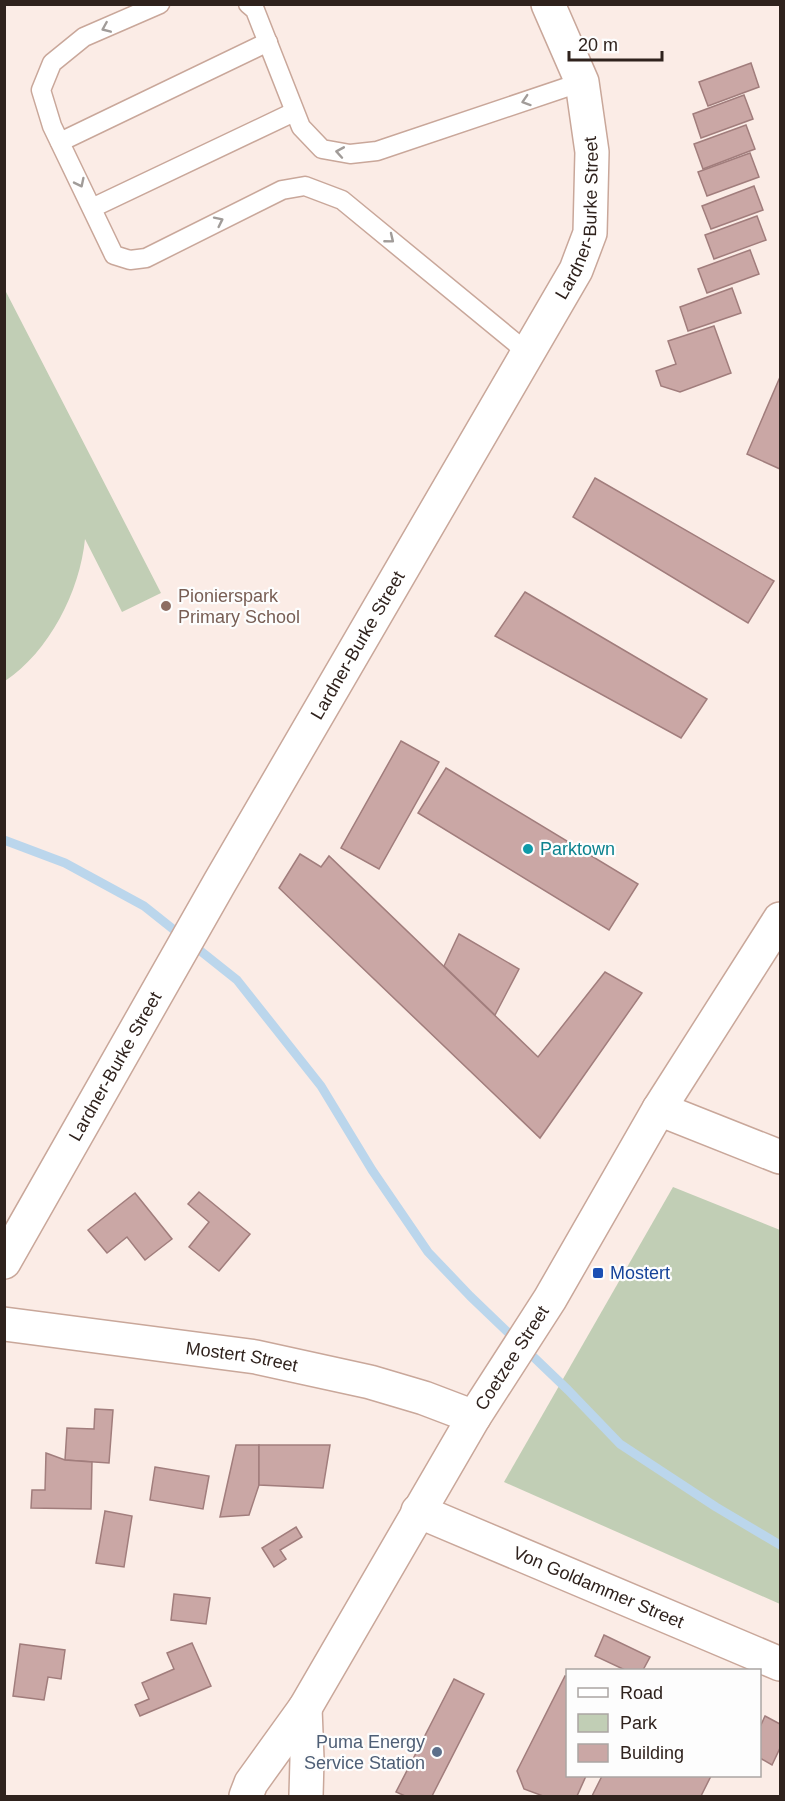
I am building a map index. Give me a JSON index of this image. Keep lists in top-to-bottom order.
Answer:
{
  "streets": {
    "street": [
      "Lardner-Burke Street",
      "Mostert Street",
      "Coetzee Street",
      "Von Goldammer Street"
    ]
  },
  "crossings": [
    ["Mostert Street", "Coetzee Street"],
    ["Coetzee Street", "Von Goldammer Street"]
  ],
  "places": {
    "other": ["Pionierspark Primary School", "Parktown", "Puma Energy Service Station"],
    "transit": ["Mostert"]
  },
  "legend": ["Road", "Park", "Building"],
  "scale_bar": "20 m"
}
